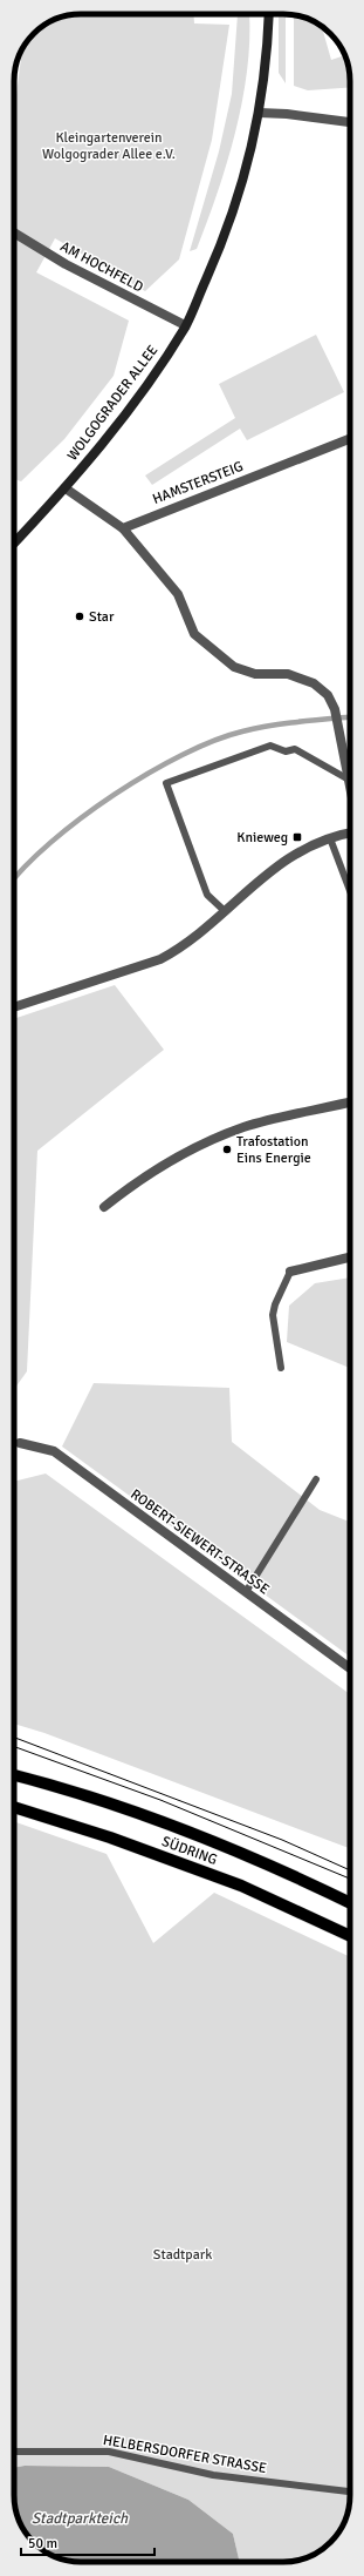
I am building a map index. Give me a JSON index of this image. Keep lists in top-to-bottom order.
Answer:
{
  "streets": {
    "main road": ["WOLGOGRADER ALLEE", "SÜDRING"],
    "street": ["AM HOCHFELD", "HAMSTERSTEIG", "ROBERT-SIEWERT-STRASSE"],
    "lane": ["HELBERSDORFER STRASSE"]
  },
  "crossings": [
    ["AM HOCHFELD", "WOLGOGRADER ALLEE"]
  ],
  "water": ["Stadtparkteich"],
  "parks": ["Kleingartenverein Wolgograder Allee e.V.", "Stadtpark"],
  "places": {
    "other": ["Star", "Trafostation Eins Energie"],
    "transit": ["Knieweg"]
  },
  "scale_bar": "50 m"
}
